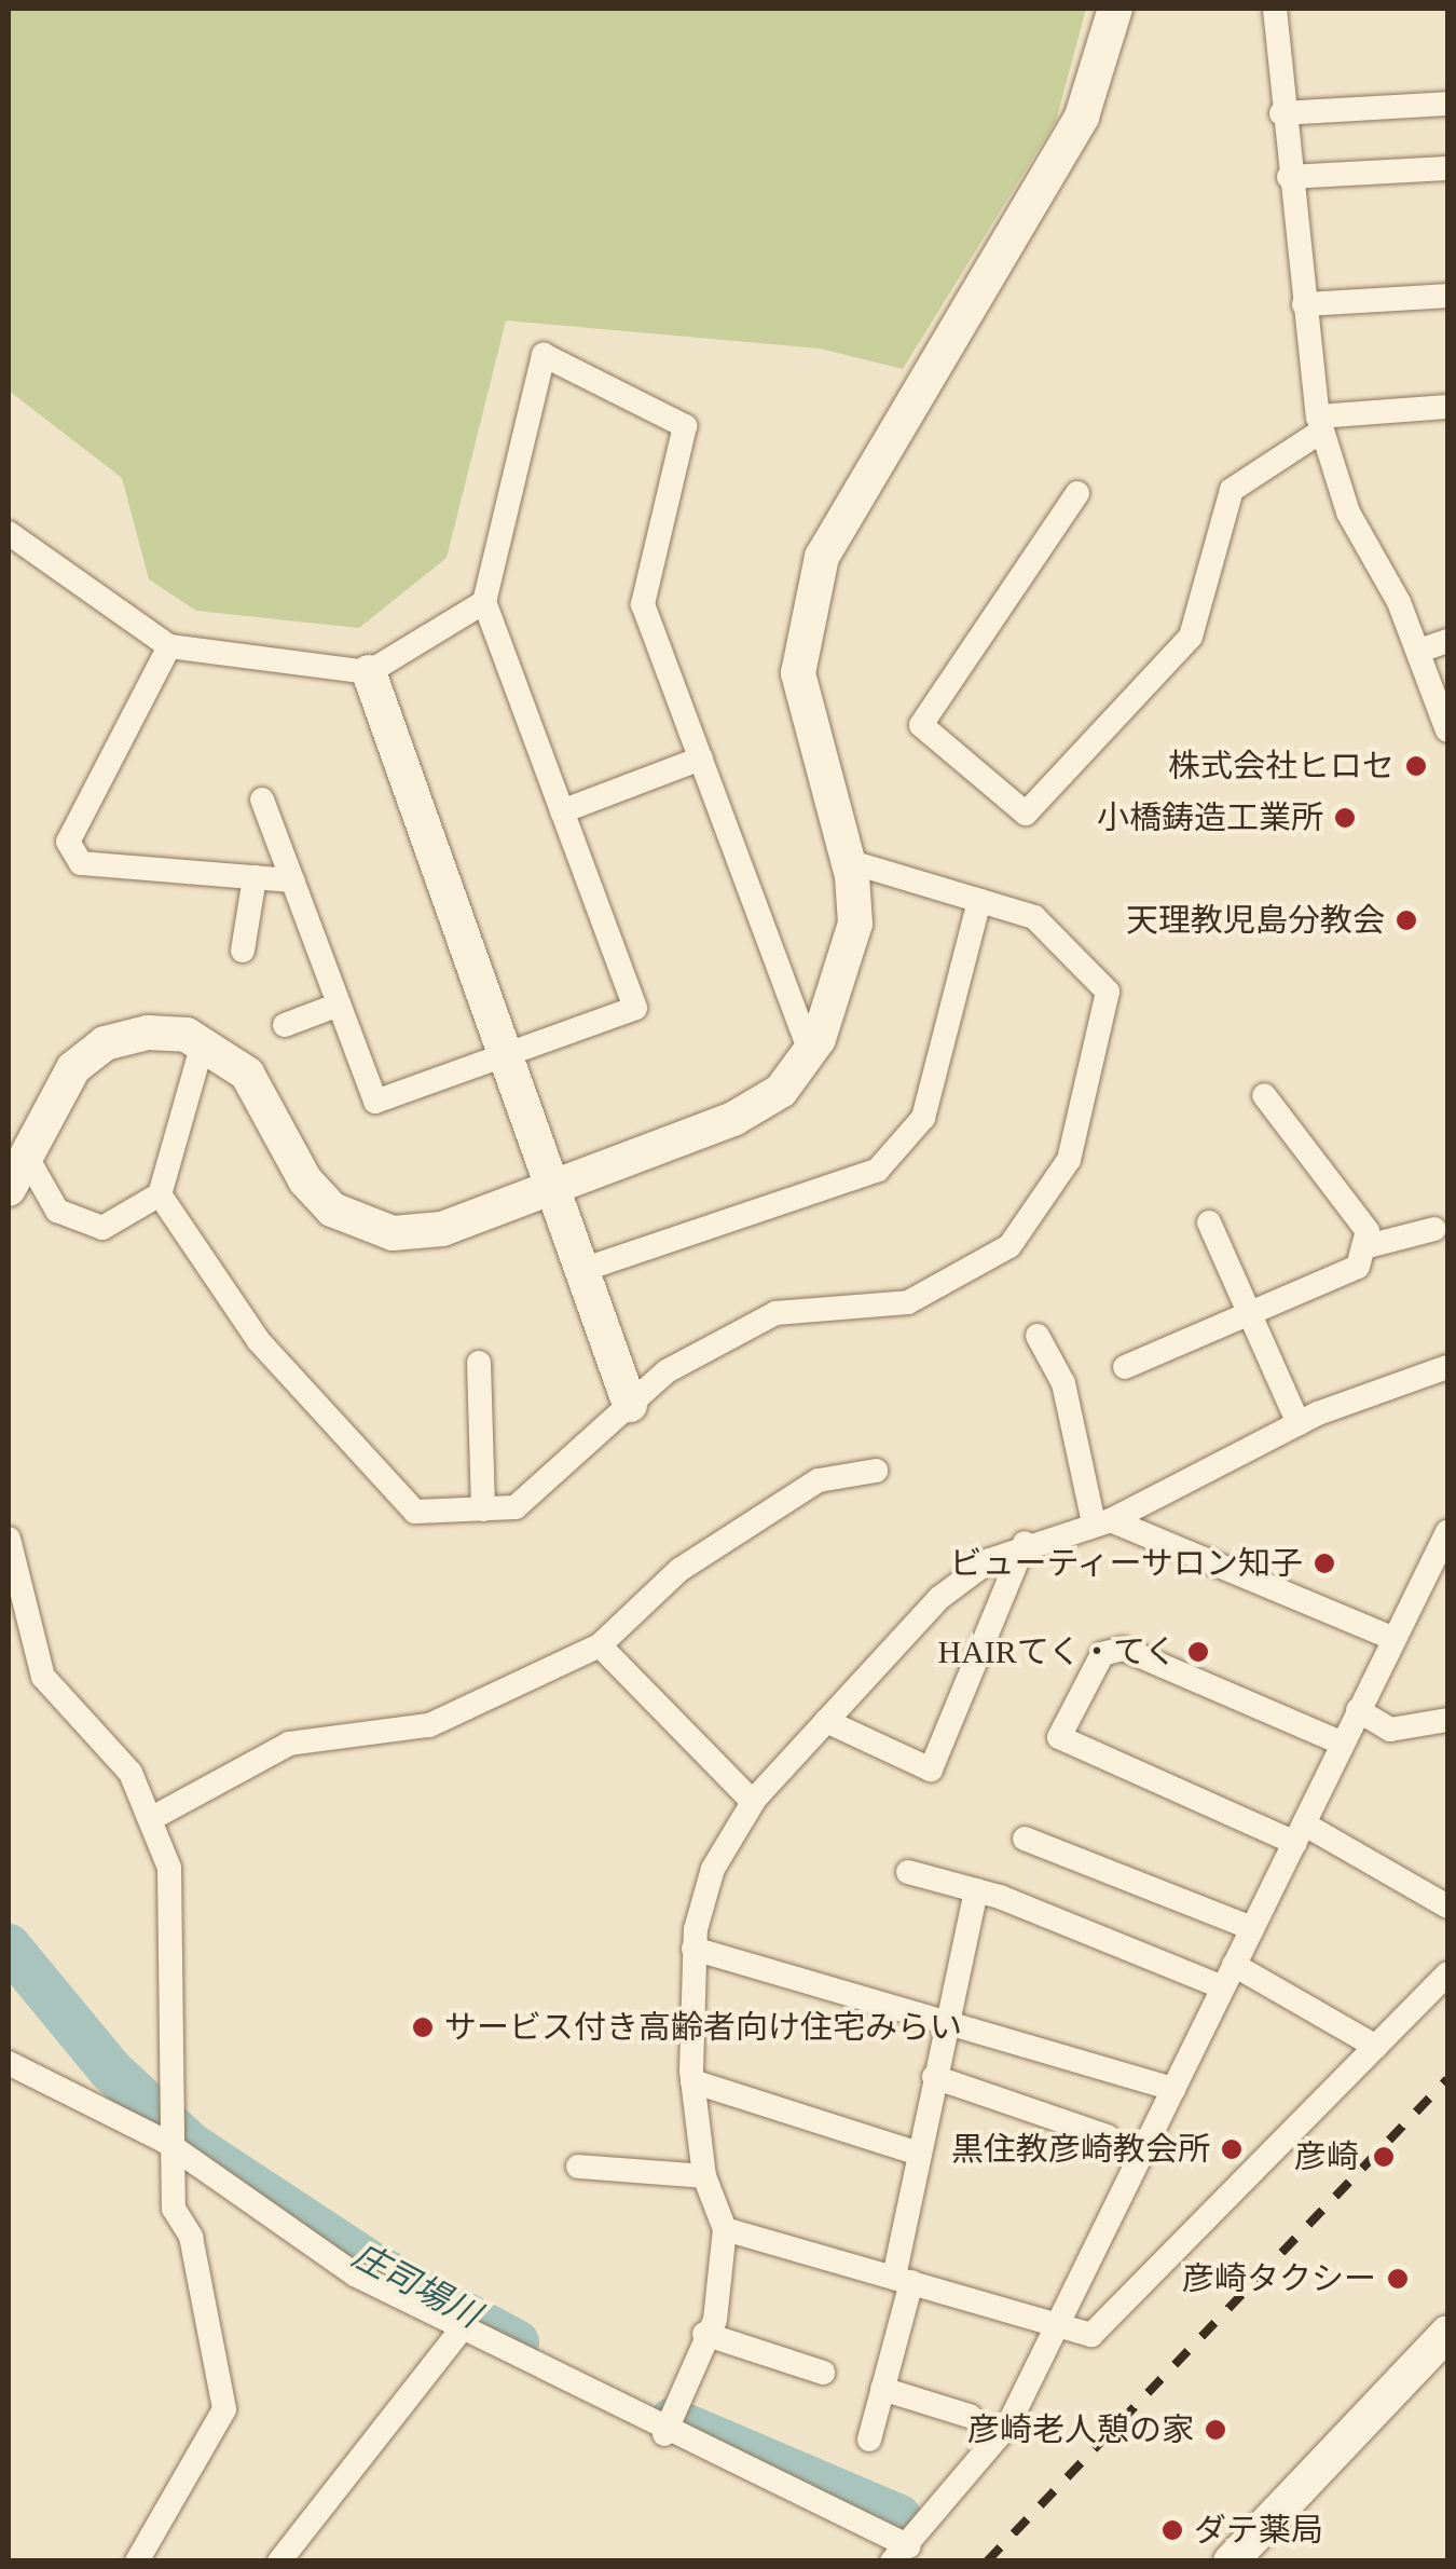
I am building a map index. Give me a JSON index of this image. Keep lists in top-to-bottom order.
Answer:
{
  "water": ["庄司場川"],
  "places": [
    "株式会社ヒロセ",
    "小橋鋳造工業所",
    "天理教児島分教会",
    "ビューティーサロン知子",
    "HAIRてく・てく",
    "サービス付き高齢者向け住宅みらい",
    "黒住教彦崎教会所",
    "彦崎",
    "彦崎タクシー",
    "彦崎老人憩の家",
    "ダテ薬局"
  ]
}
